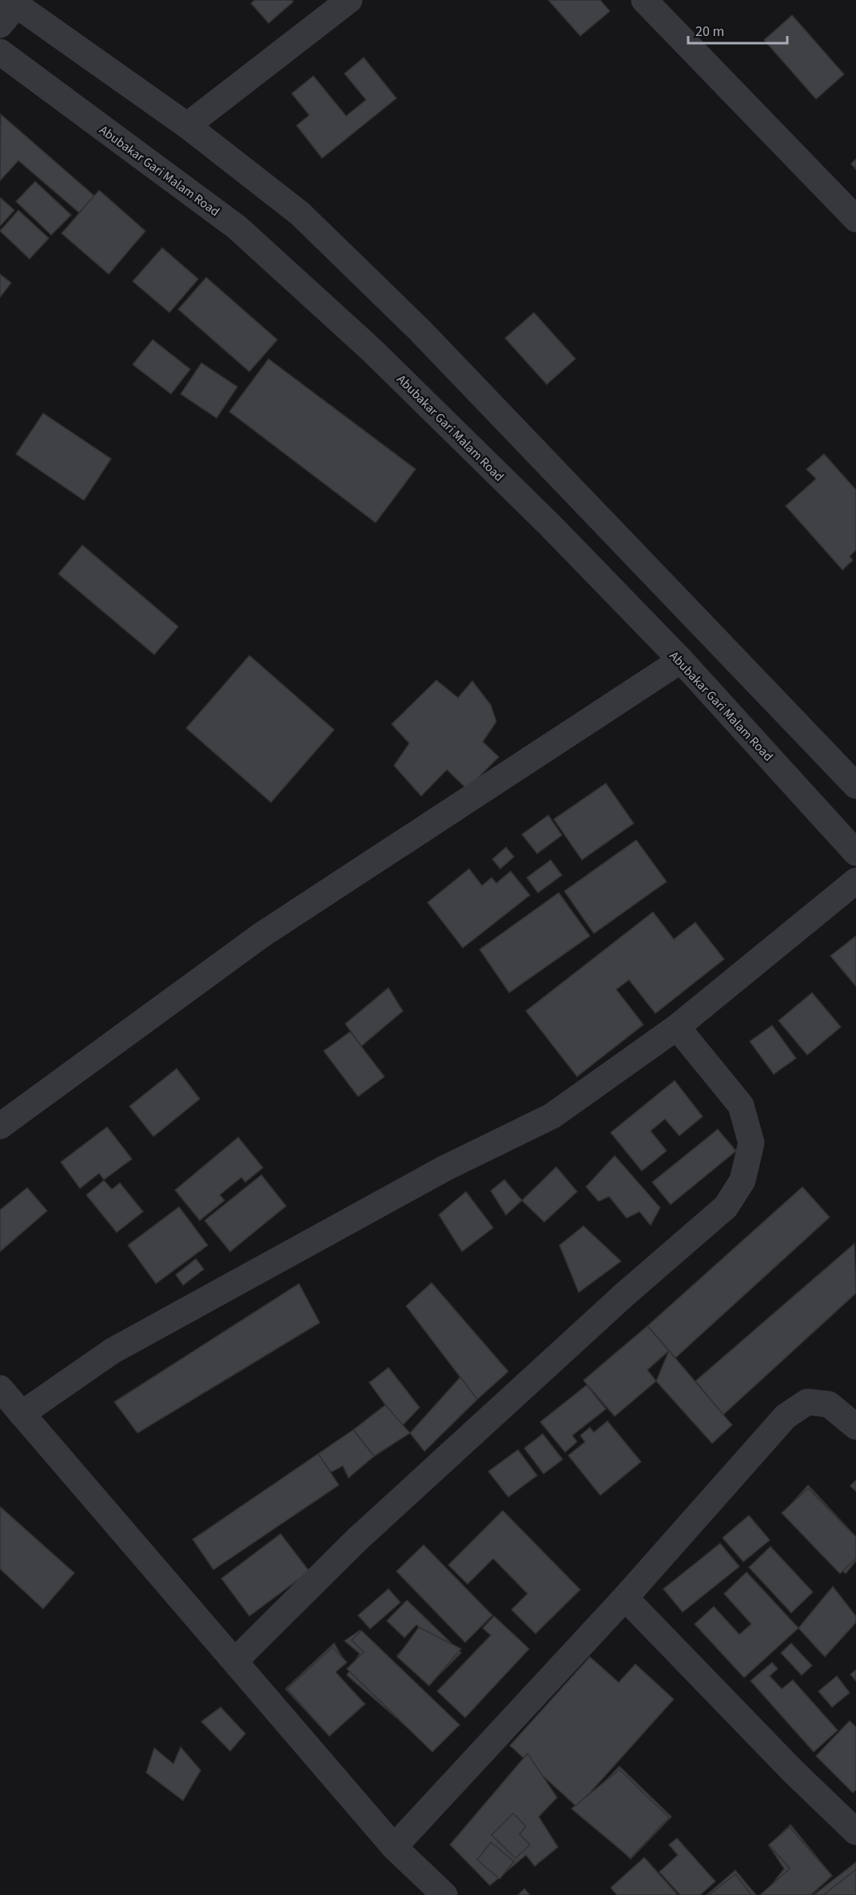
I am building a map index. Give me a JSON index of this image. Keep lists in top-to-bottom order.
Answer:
{
  "streets": {
    "street": ["Abubakar Gari Malam Road"]
  },
  "scale_bar": "20 m"
}
